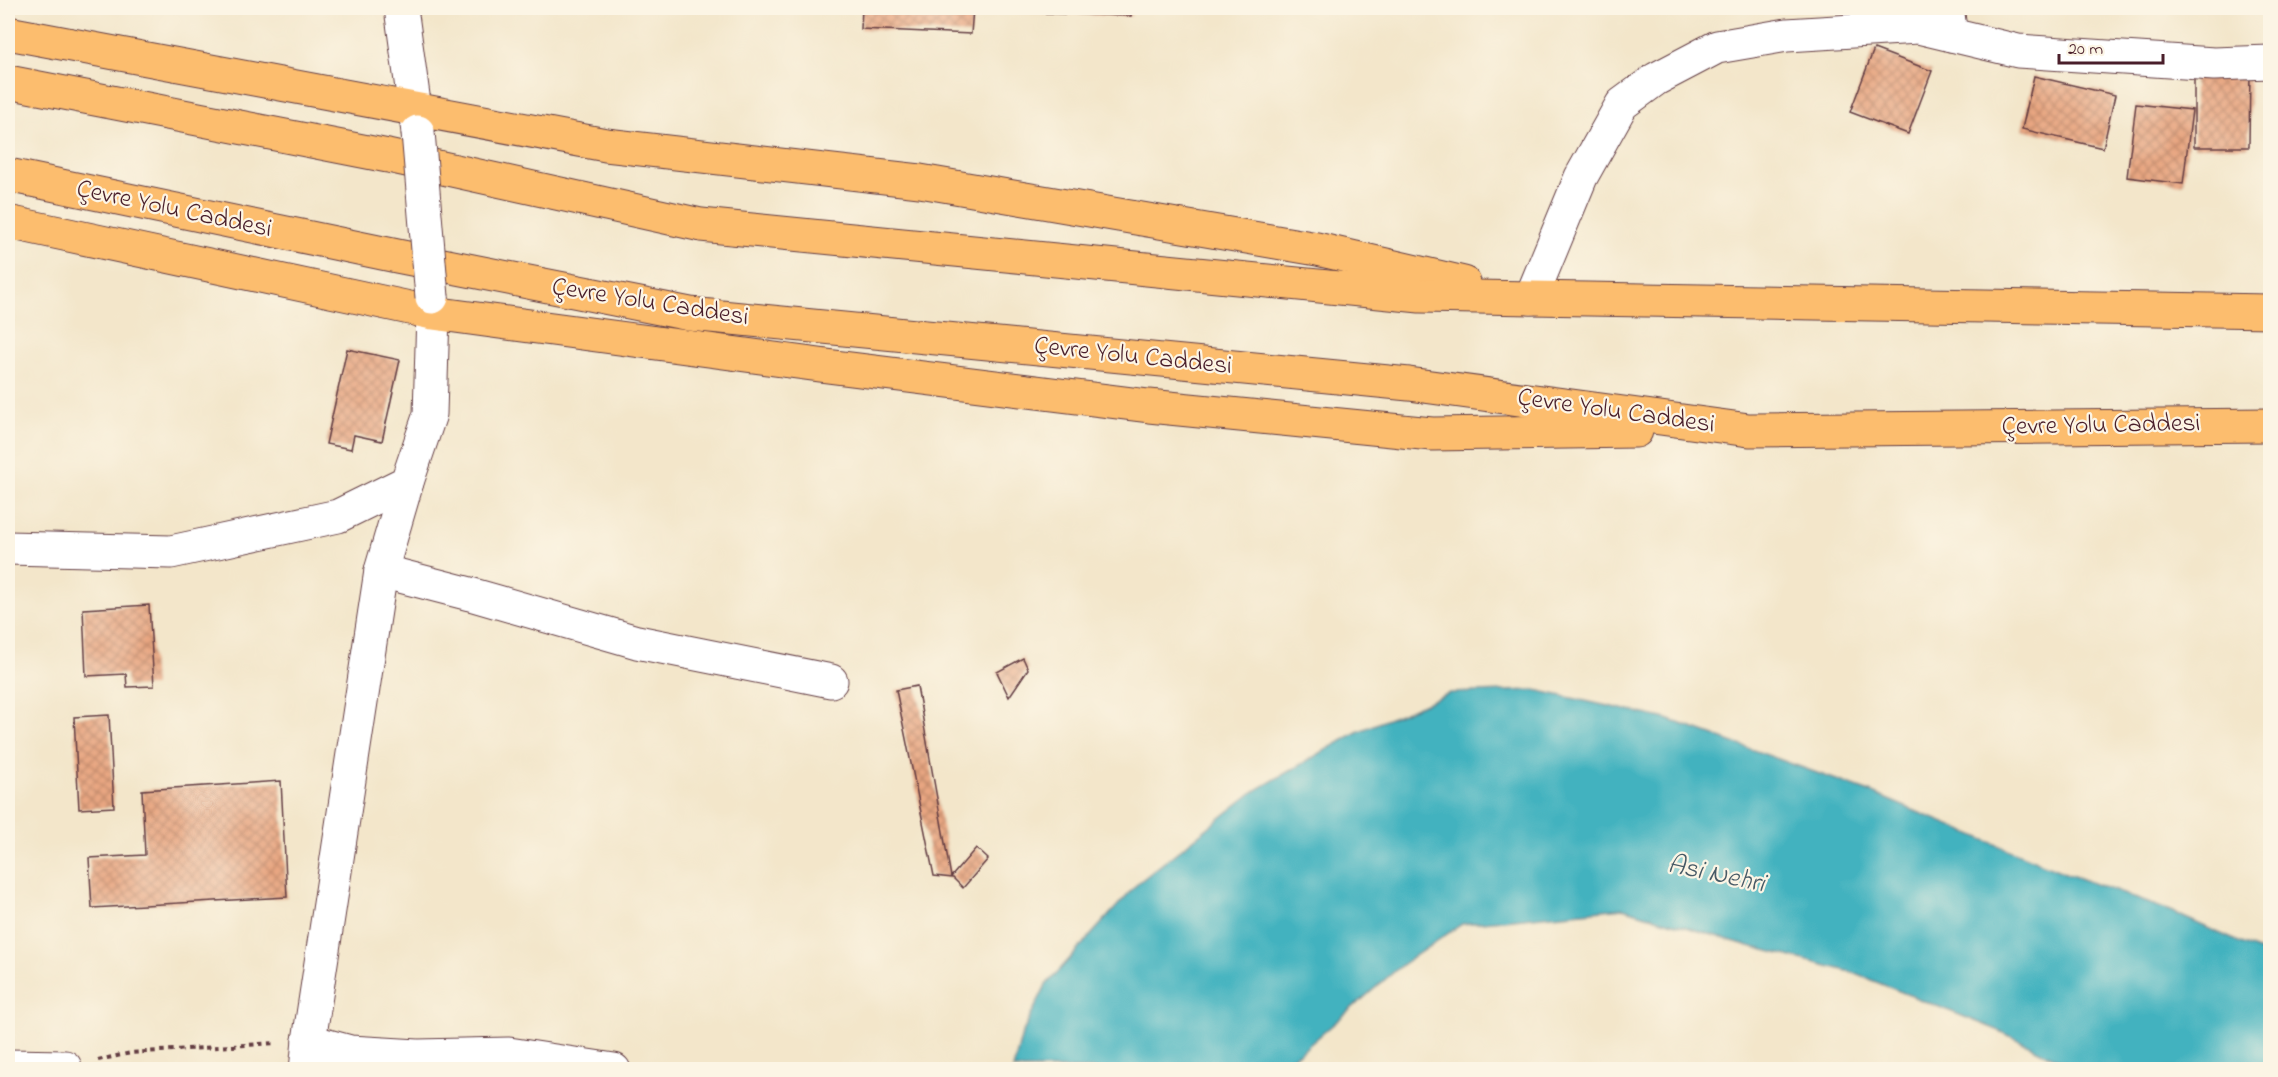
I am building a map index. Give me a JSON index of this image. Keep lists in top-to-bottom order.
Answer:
{
  "streets": {
    "highway": ["Çevre Yolu Caddesi"]
  },
  "water": ["Asi Nehri"],
  "scale_bar": "20 m"
}
